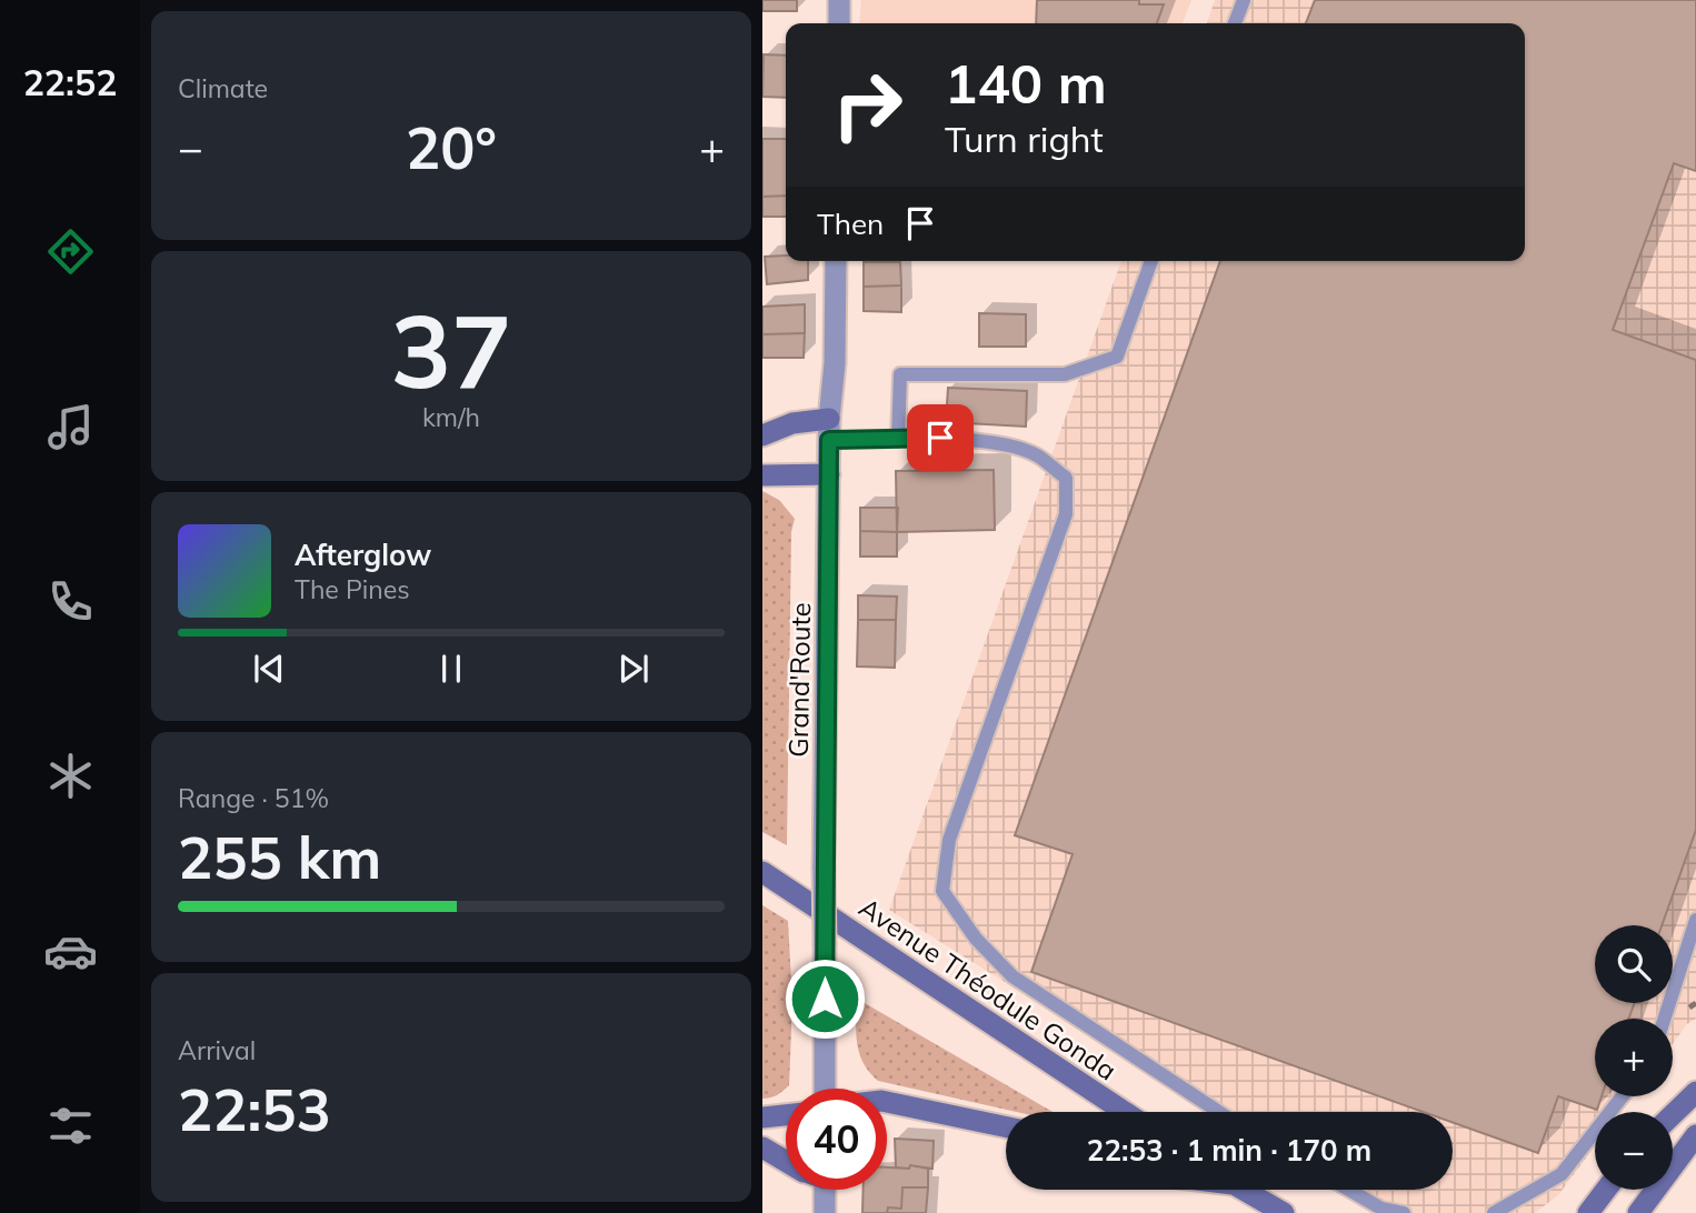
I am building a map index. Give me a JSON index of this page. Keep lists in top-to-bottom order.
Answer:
{
  "streets": {
    "main road": ["Avenue Théodule Gonda"],
    "street": ["Grand'Route"]
  },
  "page": {
    "tabs": "22:52",
    "tile": [
      "Climate",
      ["37", "km/h"],
      ["Range · 51%", "255 km"],
      ["Arrival", "22:53"]
    ],
    "turn": ["140 m", "Turn right"],
    "heat": ["−", "20°", "+"],
    "then": "Then",
    "song": ["Afterglow", "The Pines"],
    "map_buttons": ["+", "−"],
    "limit": "40",
    "trip": "22:53 · 1 min · 170 m"
  }
}
